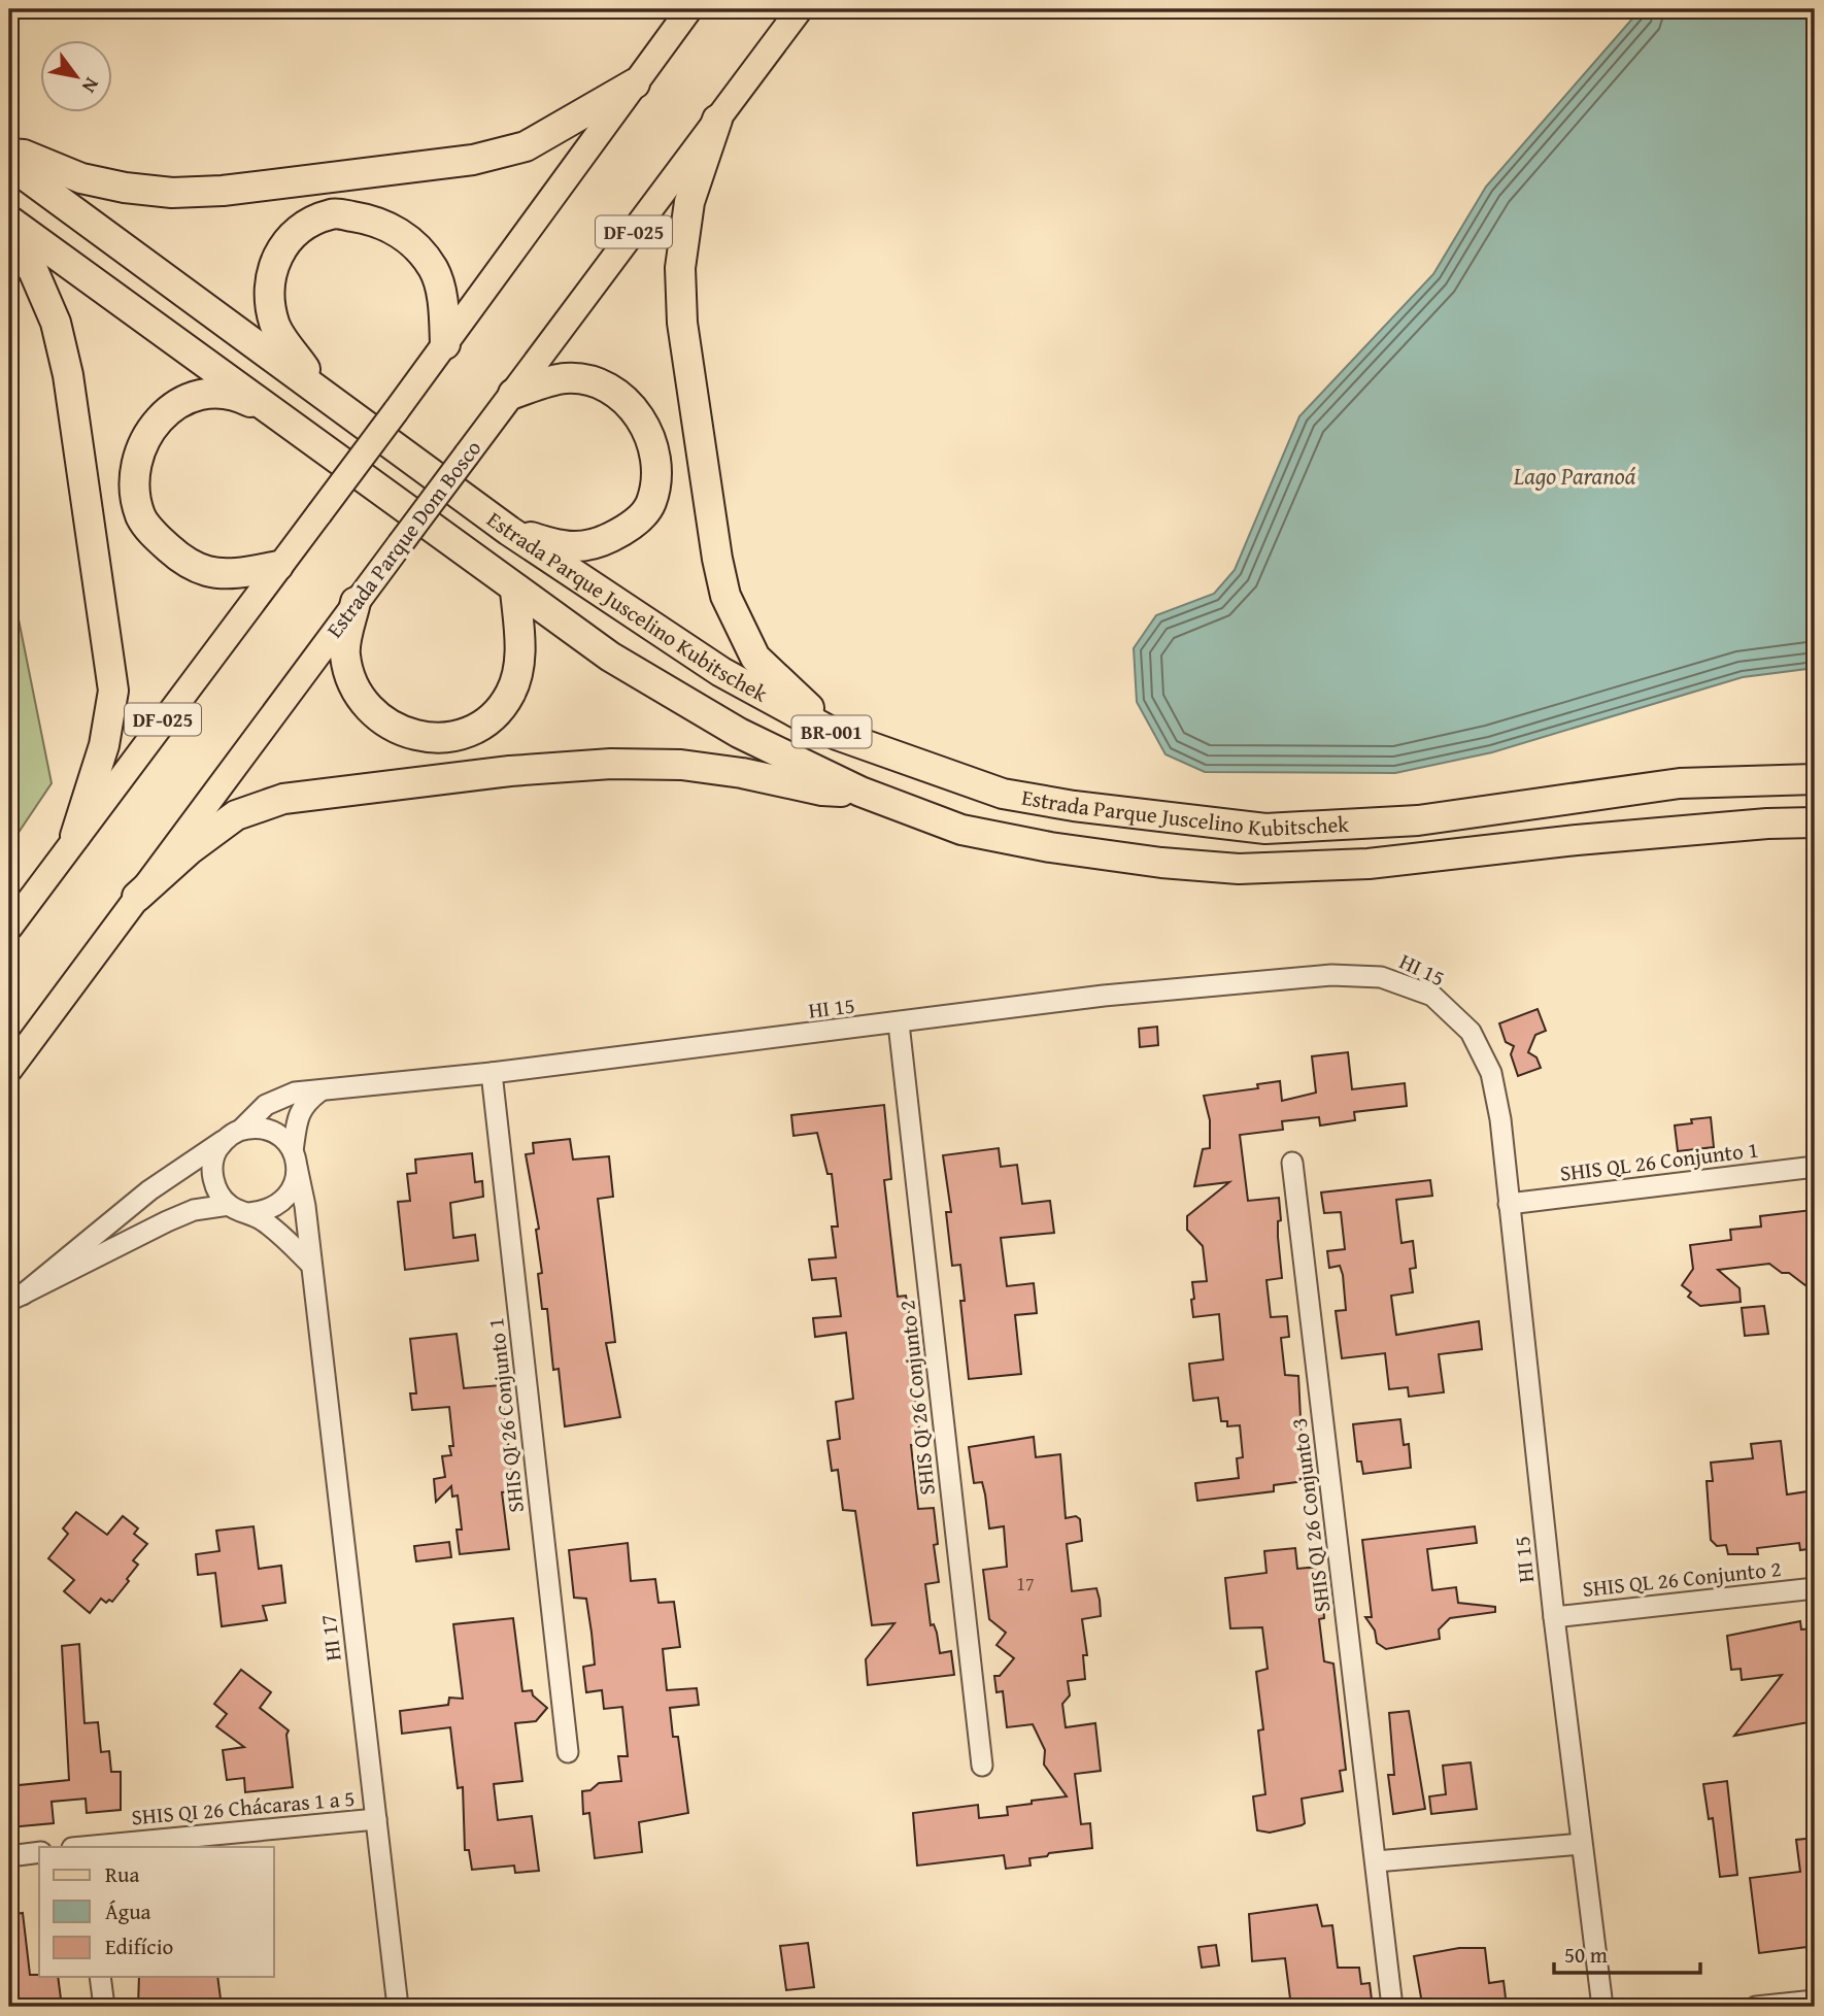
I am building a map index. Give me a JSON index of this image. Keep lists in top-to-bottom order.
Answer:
{
  "streets": {
    "highway": ["Estrada Parque Juscelino Kubitschek", "BR-001"],
    "main road": ["DF-025", "Estrada Parque Dom Bosco"],
    "street": [
      "HI 15",
      "SHIS QL 26 Conjunto 1",
      "SHIS QI 26 Conjunto 2",
      "SHIS QI 26 Conjunto 1",
      "SHIS QI 26 Conjunto 3",
      "SHIS QL 26 Conjunto 2",
      "HI 17",
      "SHIS QI 26 Chácaras 1 a 5"
    ]
  },
  "crossings": [
    ["HI 15", "SHIS QL 26 Conjunto 1"],
    ["HI 15", "SHIS QI 26 Conjunto 2"],
    ["HI 15", "SHIS QI 26 Conjunto 1"],
    ["HI 15", "SHIS QL 26 Conjunto 2"],
    ["HI 15", "HI 17"],
    ["HI 17", "SHIS QI 26 Chácaras 1 a 5"]
  ],
  "water": ["Lago Paranoá"],
  "house_numbers": ["17"],
  "legend": ["Rua", "Água", "Edifício"],
  "scale_bar": "50 m",
  "north": "bottom right"
}
